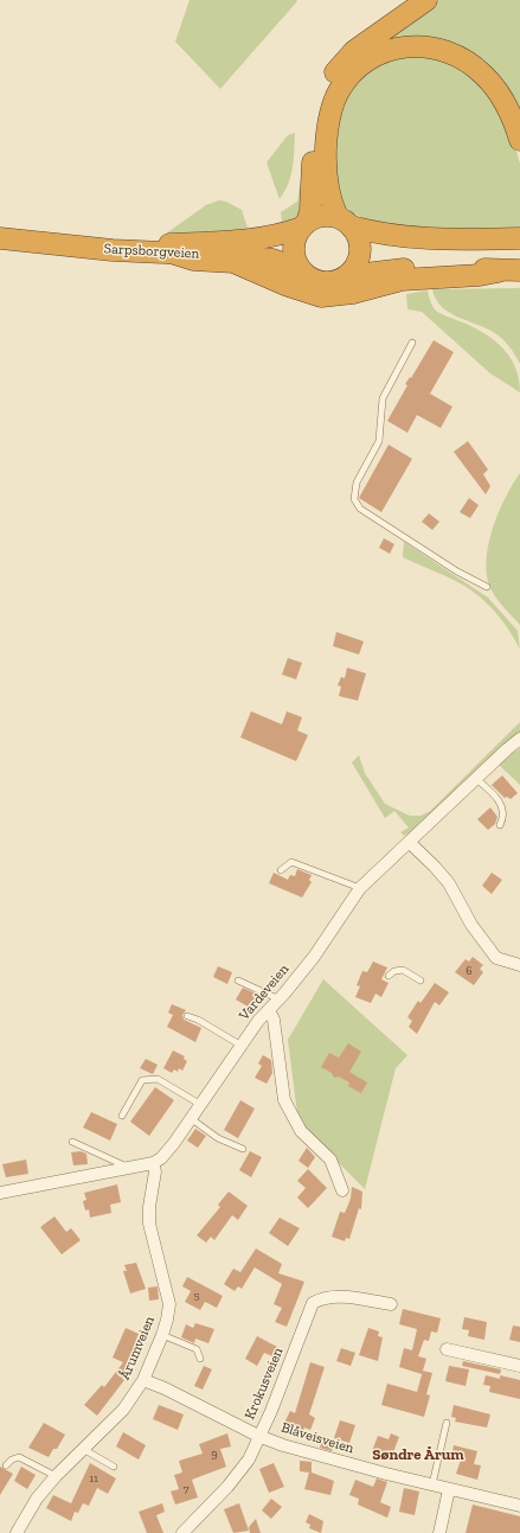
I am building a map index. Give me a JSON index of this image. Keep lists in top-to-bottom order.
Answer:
{
  "streets": {
    "highway": ["Sarpsborgveien"],
    "street": [
      "Vardeveien",
      "Årumveien",
      "Krokusveien",
      "Blåveisveien"
    ]
  },
  "crossings": [
    ["Vardeveien", "Årumveien"],
    ["Årumveien", "Blåveisveien"],
    ["Krokusveien", "Blåveisveien"]
  ],
  "districts": ["Søndre Årum"],
  "house_numbers": [
    "6",
    "5",
    "9",
    "11",
    "7"
  ]
}
